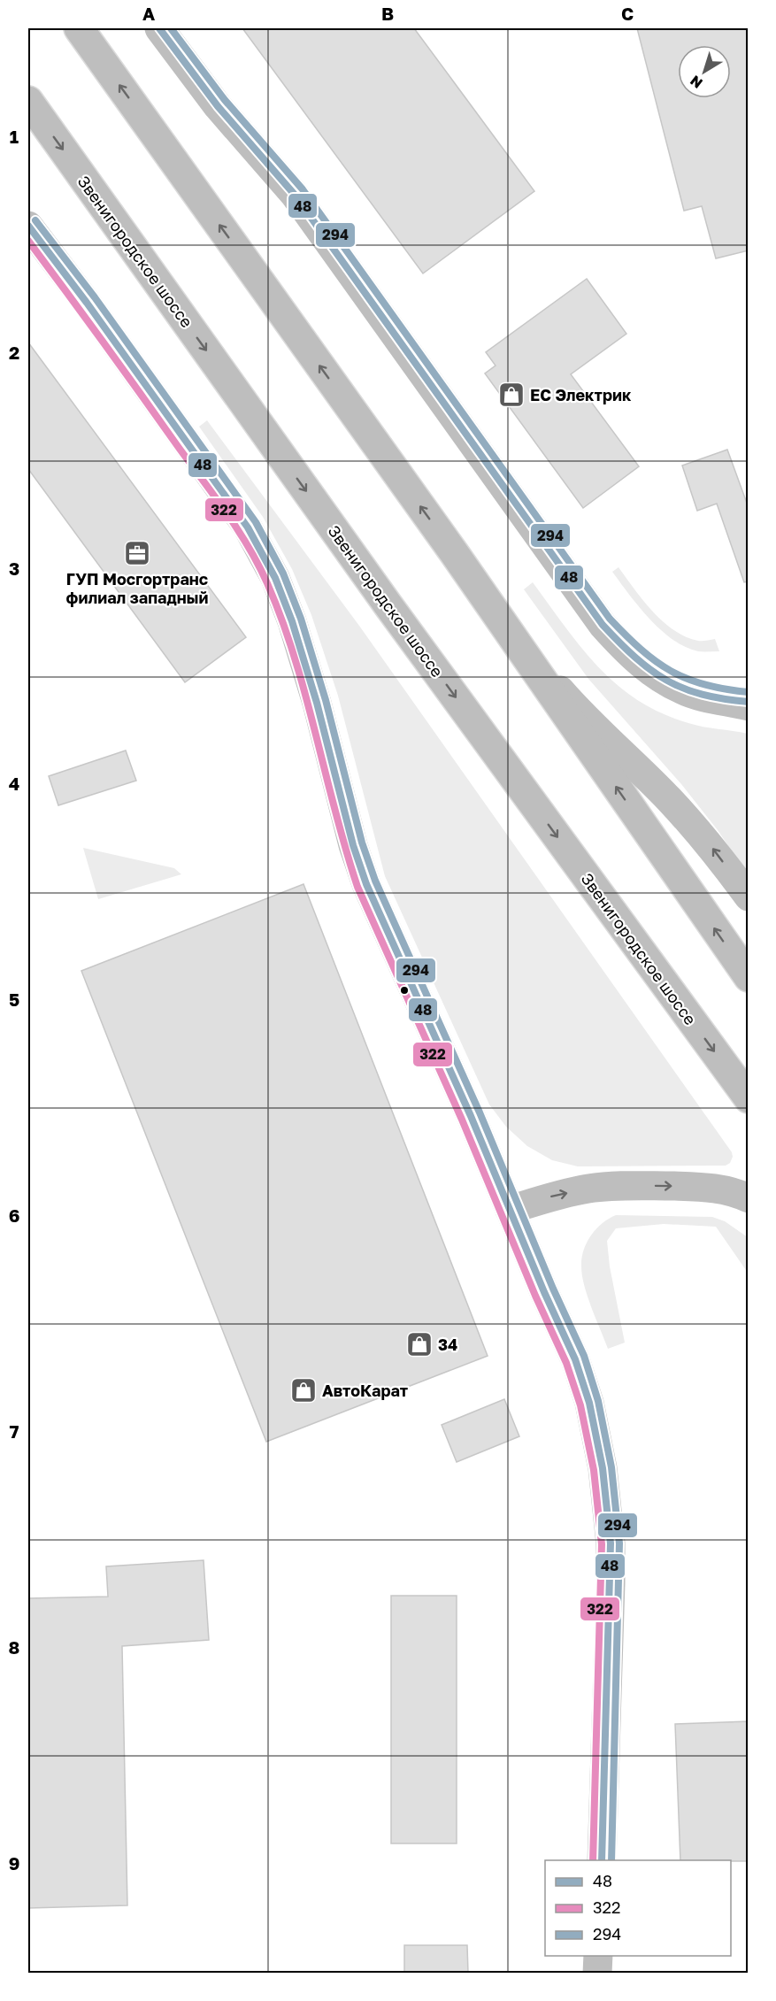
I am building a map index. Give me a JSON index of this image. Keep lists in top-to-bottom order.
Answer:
{
  "streets": {
    "street": ["Звенигородское шоссе"]
  },
  "places": {
    "shop": ["ЕС Электрик", "34", "АвтоКарат"],
    "office": ["ГУП Мосгортранс филиал западный"]
  },
  "lines": ["transit line 48", "transit line 294", "transit line 322"],
  "legend": ["48", "322", "294"],
  "north": "bottom left",
  "grid": {
    "columns": ["A", "B", "C"],
    "rows": [
      "1",
      "2",
      "3",
      "4",
      "5",
      "6",
      "7",
      "8",
      "9"
    ]
  }
}
